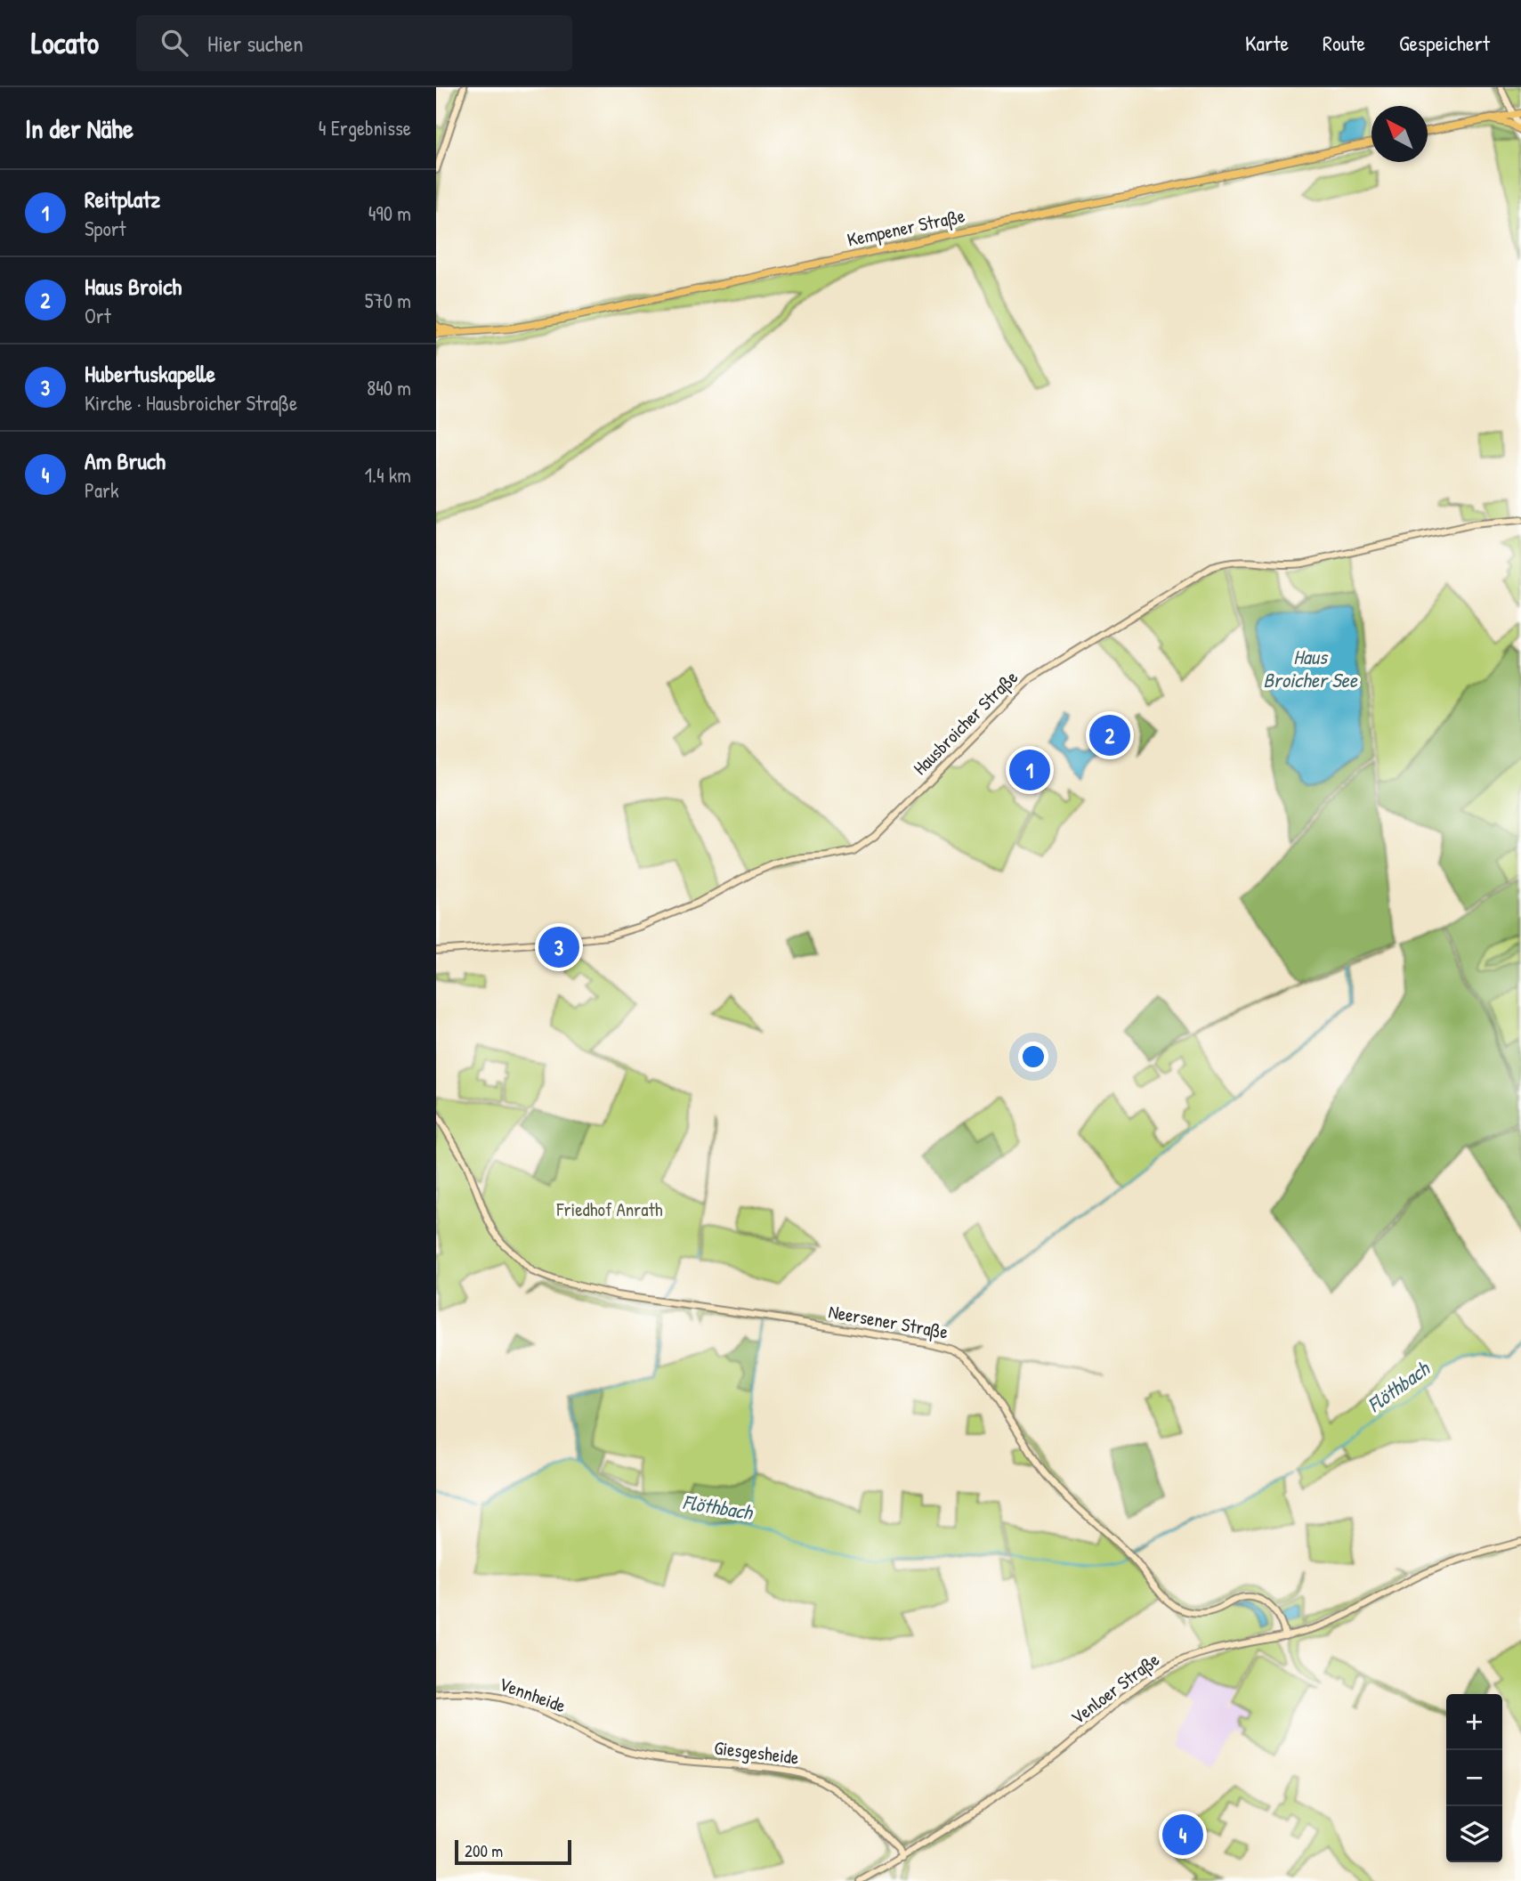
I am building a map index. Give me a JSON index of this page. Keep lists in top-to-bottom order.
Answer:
{
  "streets": {
    "main road": ["Kempener Straße"],
    "street": [
      "Hausbroicher Straße",
      "Neersener Straße",
      "Venloer Straße",
      "Vennheide",
      "Giesgesheide"
    ]
  },
  "crossings": [
    ["Neersener Straße", "Venloer Straße"],
    ["Venloer Straße", "Giesgesheide"],
    ["Vennheide", "Giesgesheide"]
  ],
  "water": ["Haus Broicher See", "Flöthbach"],
  "parks": ["Friedhof Anrath"],
  "scale_bar": "200 m",
  "north": "top left",
  "page": {
    "header": "Locato",
    "search": "Hier suchen",
    "nav": ["Karte", "Route", "Gespeichert"],
    "heading": ["In der Nähe", "4 Ergebnisse"],
    "list": [
      {
        "mark": "1",
        "name": "Reitplatz",
        "note": "Sport",
        "value": "490 m"
      },
      {
        "mark": "2",
        "name": "Haus Broich",
        "note": "Ort",
        "value": "570 m"
      },
      {
        "mark": "3",
        "name": "Hubertuskapelle",
        "note": "Kirche · Hausbroicher Straße",
        "value": "840 m"
      },
      {
        "mark": "4",
        "name": "Am Bruch",
        "note": "Park",
        "value": "1.4 km"
      }
    ],
    "pins": [
      "2",
      "1",
      "3",
      "4"
    ],
    "map_buttons": ["+", "−"],
    "scale": "200 m"
  }
}
